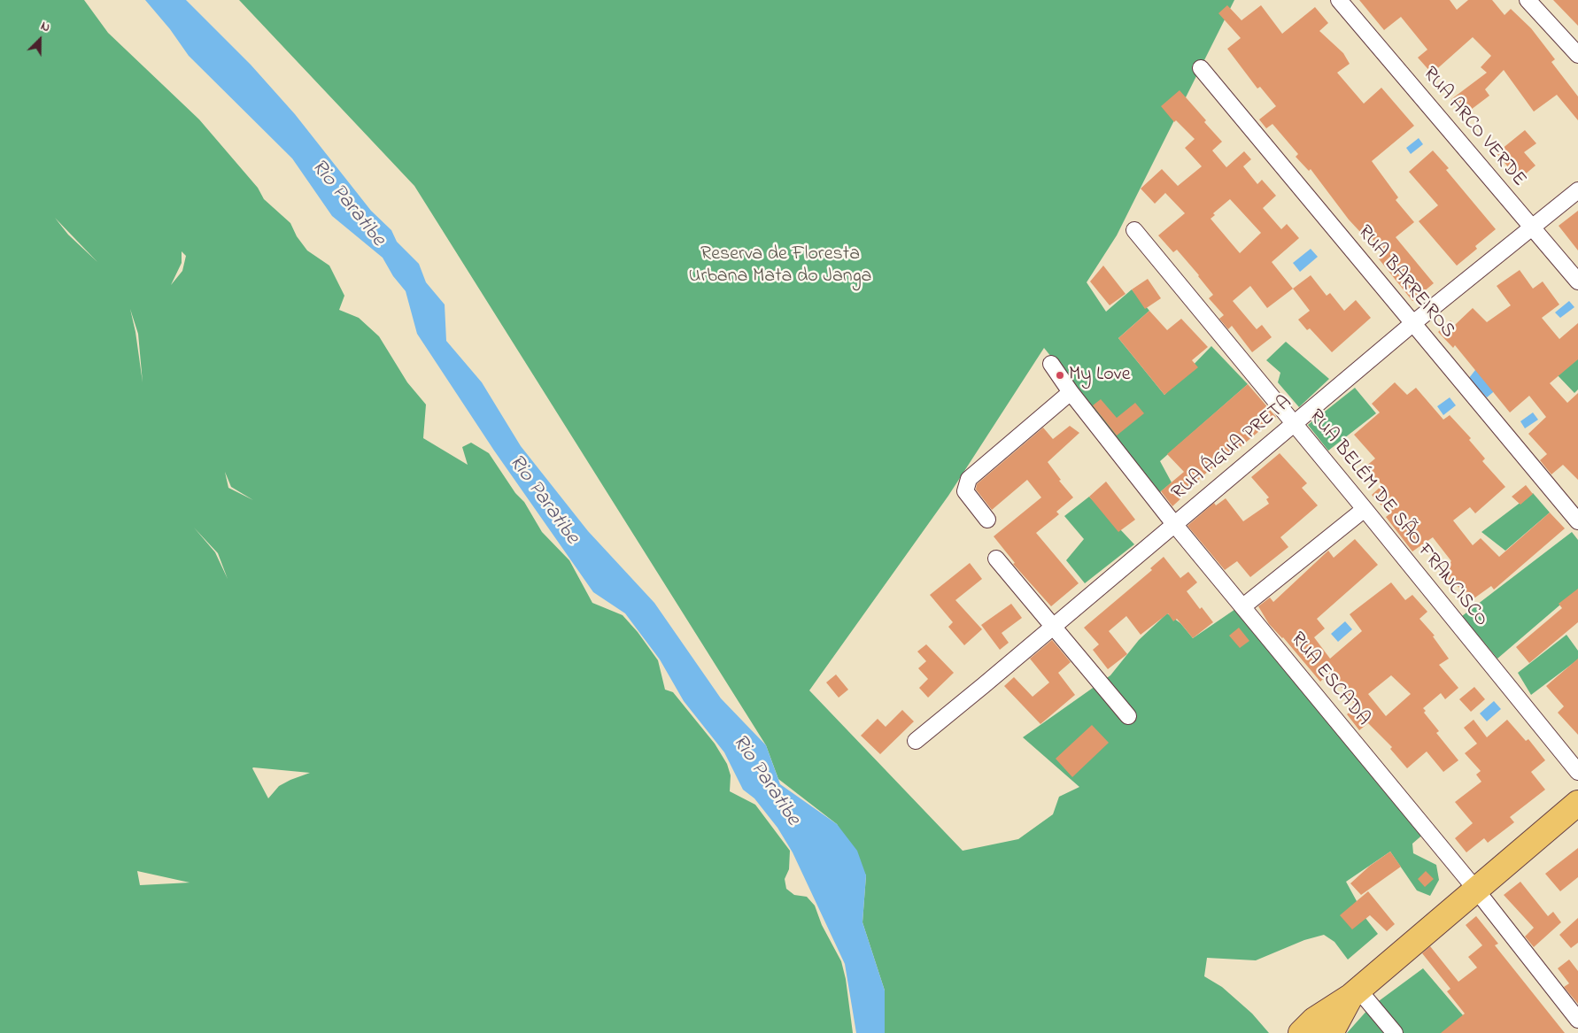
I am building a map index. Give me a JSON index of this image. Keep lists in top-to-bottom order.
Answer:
{
  "streets": {
    "street": [
      "RUA ARCO VERDE",
      "RUA BARREIROS",
      "RUA ÁGUA PRETA",
      "RUA BELÉM DE SÃO FRANCISCO",
      "RUA ESCADA"
    ]
  },
  "crossings": [
    ["RUA ARCO VERDE", "RUA ÁGUA PRETA"],
    ["RUA BARREIROS", "RUA ÁGUA PRETA"],
    ["RUA ÁGUA PRETA", "RUA BELÉM DE SÃO FRANCISCO"],
    ["RUA ÁGUA PRETA", "RUA ESCADA"]
  ],
  "water": ["Rio Paratibe"],
  "parks": ["Reserva de Floresta Urbana Mata do Janga"],
  "places": ["My Love"],
  "north": "top right"
}
